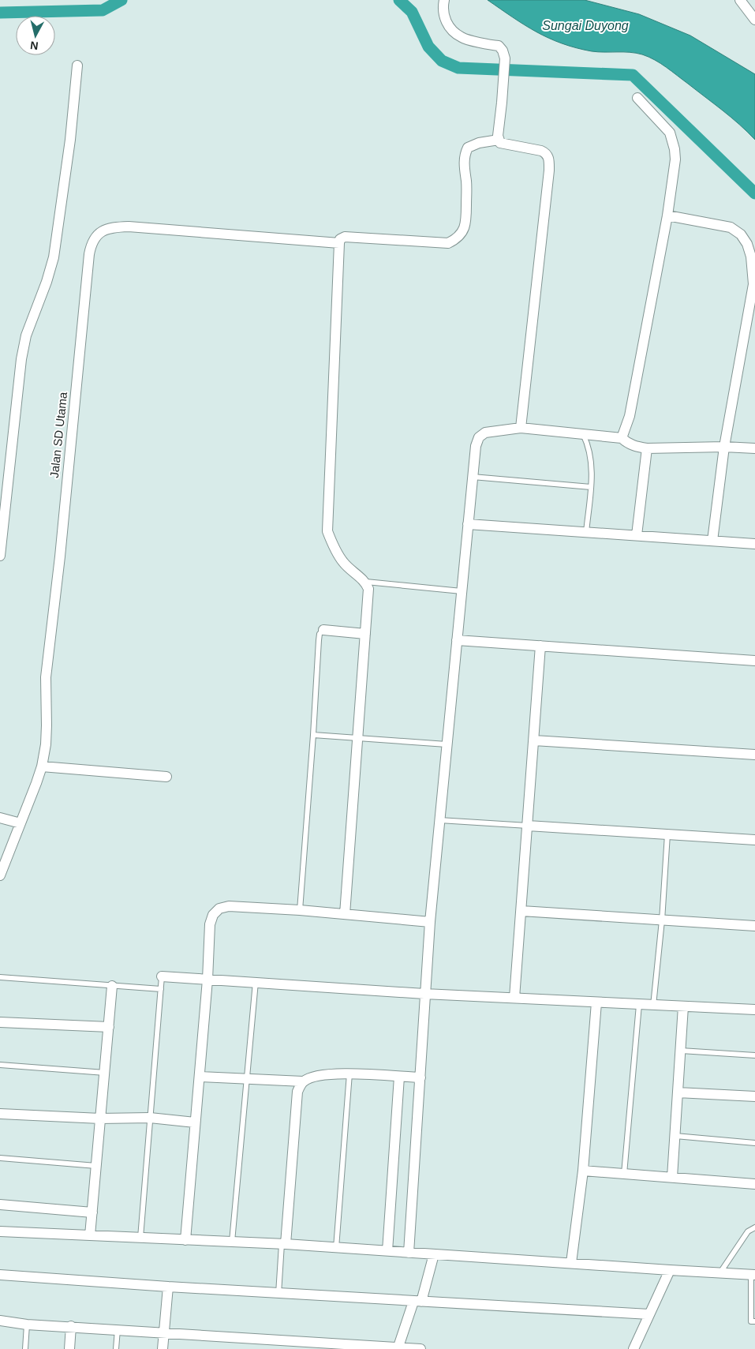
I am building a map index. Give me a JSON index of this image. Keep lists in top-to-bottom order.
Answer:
{
  "streets": {
    "street": ["Jalan SD Utama"]
  },
  "water": ["Sungai Duyong"],
  "north": "bottom"
}
